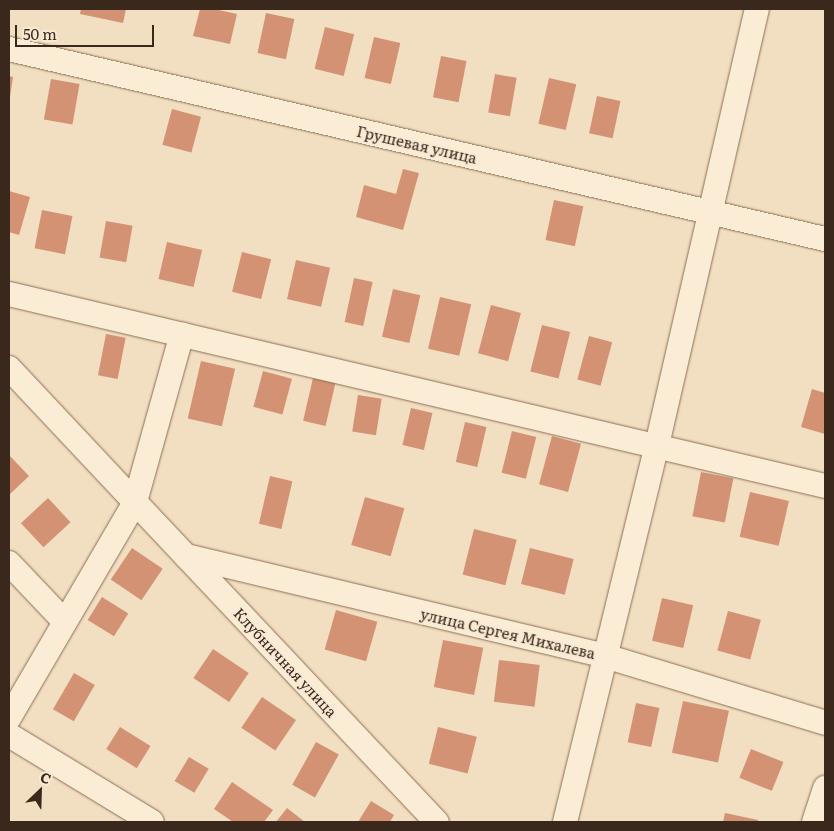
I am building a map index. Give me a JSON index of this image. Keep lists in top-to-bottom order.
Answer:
{
  "streets": {
    "street": ["Грушевая улица", "улица Сергея Михалева", "Клубничная улица"]
  },
  "crossings": [
    ["улица Сергея Михалева", "Клубничная улица"]
  ],
  "scale_bar": "50 m",
  "north": "top right"
}
